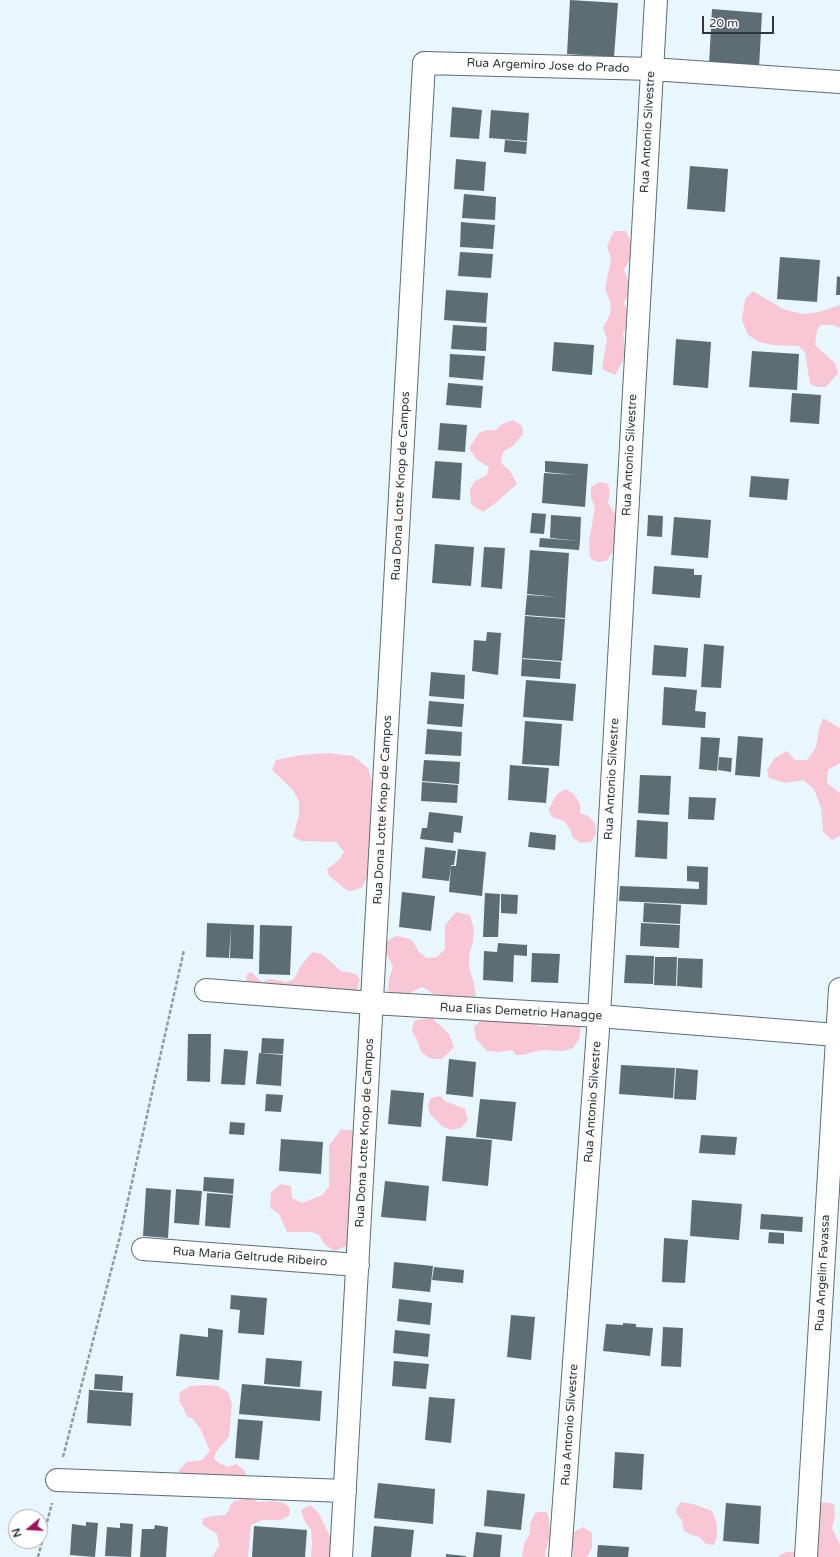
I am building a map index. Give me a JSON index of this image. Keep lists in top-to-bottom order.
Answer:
{
  "streets": {
    "street": [
      "Rua Argemiro Jose do Prado",
      "Rua Antonio Silvestre",
      "Rua Dona Lotte Knop de Campos",
      "Rua Elias Demetrio Hanagge",
      "Rua Maria Geltrude Ribeiro",
      "Rua Angelin Favassa"
    ]
  },
  "crossings": [
    ["Rua Argemiro Jose do Prado", "Rua Antonio Silvestre"],
    ["Rua Argemiro Jose do Prado", "Rua Dona Lotte Knop de Campos"],
    ["Rua Antonio Silvestre", "Rua Elias Demetrio Hanagge"],
    ["Rua Dona Lotte Knop de Campos", "Rua Elias Demetrio Hanagge"],
    ["Rua Dona Lotte Knop de Campos", "Rua Maria Geltrude Ribeiro"],
    ["Rua Elias Demetrio Hanagge", "Rua Angelin Favassa"]
  ],
  "scale_bar": "20 m",
  "north": "left"
}
